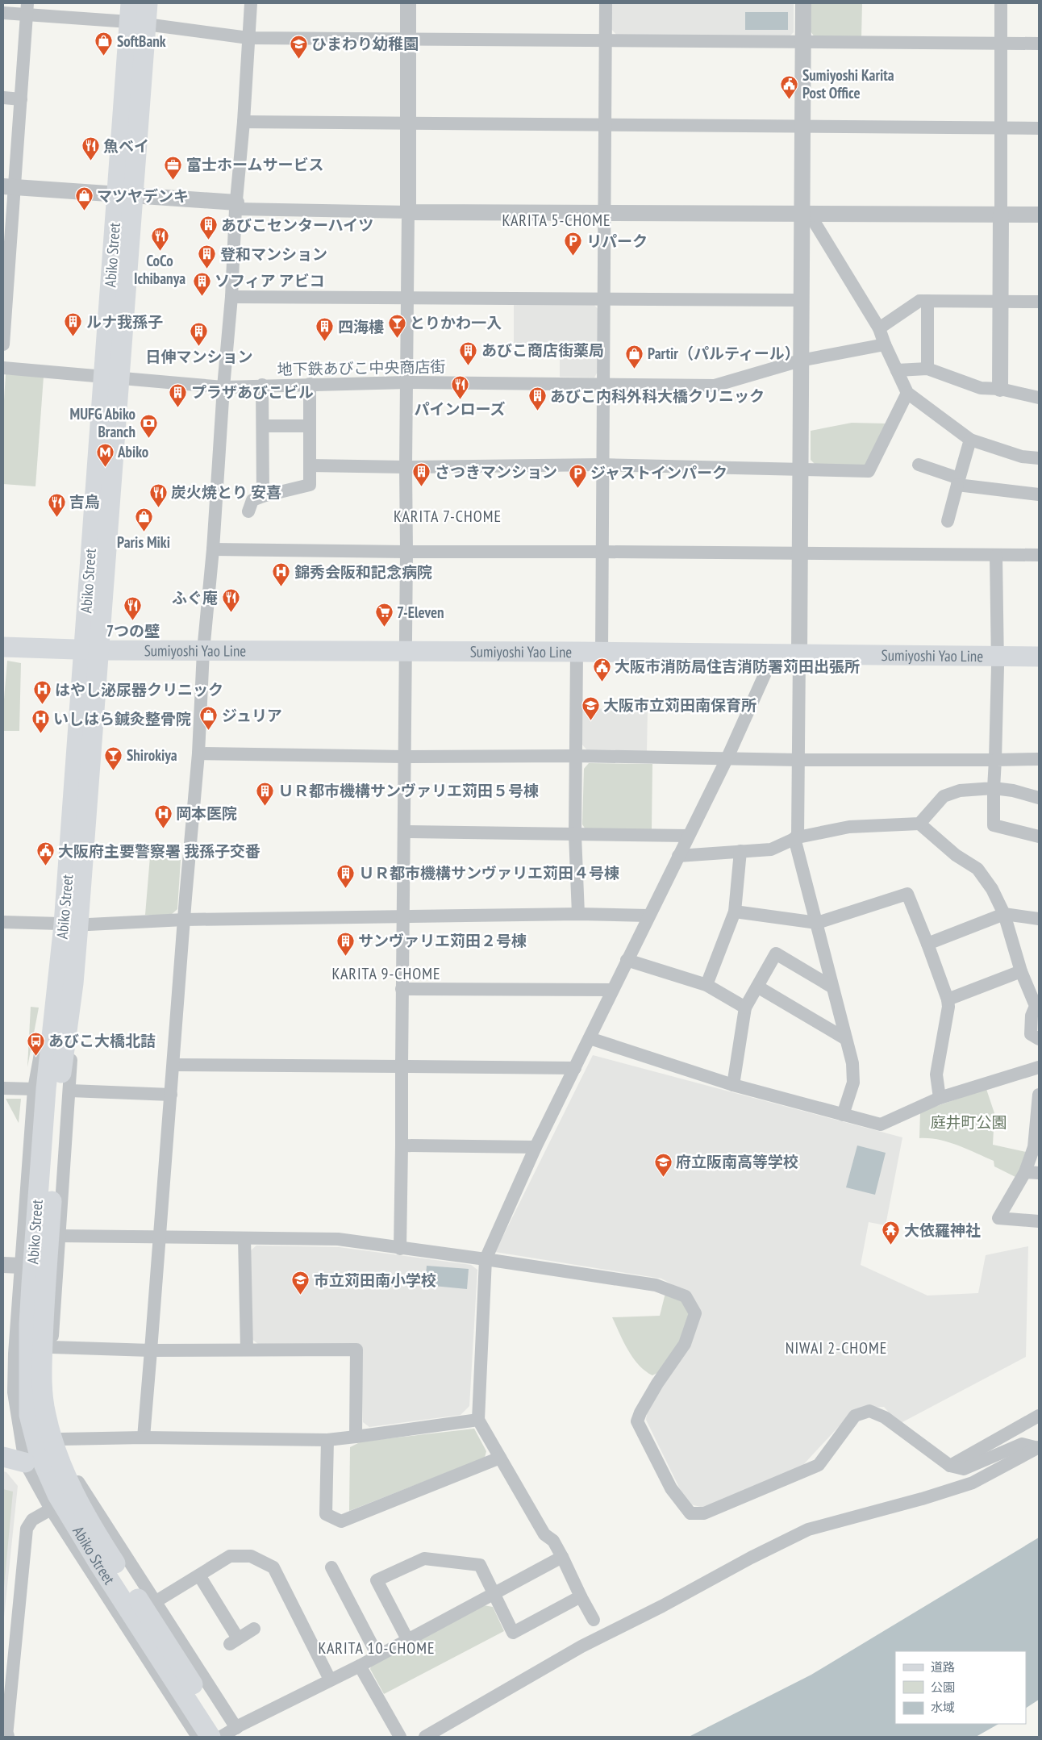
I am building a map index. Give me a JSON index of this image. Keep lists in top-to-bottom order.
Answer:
{
  "streets": {
    "main road": ["Abiko Street", "Sumiyoshi Yao Line"],
    "street": ["地下鉄あびこ中央商店街"]
  },
  "crossings": [
    ["Abiko Street", "地下鉄あびこ中央商店街"],
    ["Abiko Street", "Sumiyoshi Yao Line"]
  ],
  "districts": [
    "KARITA 5-CHOME",
    "KARITA 7-CHOME",
    "KARITA 9-CHOME",
    "NIWAI 2-CHOME",
    "KARITA 10-CHOME"
  ],
  "parks": ["庭井町公園"],
  "places": {
    "shop": [
      "SoftBank",
      "マツヤデンキ",
      "Partir（パルティール）",
      "Paris Miki",
      "ジュリア"
    ],
    "school or university": [
      "ひまわり幼稚園",
      "大阪市立苅田南保育所",
      "府立阪南高等学校",
      "市立苅田南小学校"
    ],
    "public building": ["Sumiyoshi Karita Post Office", "大阪市消防局住吉消防署苅田出張所", "大阪府主要警察署 我孫子交番"],
    "restaurant": [
      "魚ベイ",
      "CoCo Ichibanya",
      "パインローズ",
      "炭火焼とり 安喜",
      "吉烏",
      "ふぐ庵",
      "7つの壁"
    ],
    "office": ["富士ホームサービス"],
    "building": [
      "あびこセンターハイツ",
      "登和マンション",
      "ソフィア アビコ",
      "ルナ我孫子",
      "四海樓",
      "日伸マンション",
      "あびこ商店街薬局",
      "プラザあびこビル",
      "あびこ内科外科大橋クリニック",
      "さつきマンション",
      "ＵＲ都市機構サンヴァリエ苅田５号棟",
      "ＵＲ都市機構サンヴァリエ苅田４号棟",
      "サンヴァリエ苅田２号棟"
    ],
    "parking": ["リパーク", "ジャストインパーク"],
    "bar": ["とりかわ一入", "Shirokiya"],
    "bank": ["MUFG Abiko Branch"],
    "metro station": ["Abiko"],
    "hospital": [
      "錦秀会阪和記念病院",
      "はやし泌尿器クリニック",
      "いしはら鍼灸整骨院",
      "岡本医院"
    ],
    "supermarket": ["7-Eleven"],
    "bus stop": ["あびこ大橋北詰"],
    "temple": ["大依羅神社"]
  },
  "legend": ["道路", "公園", "水域"]
}
